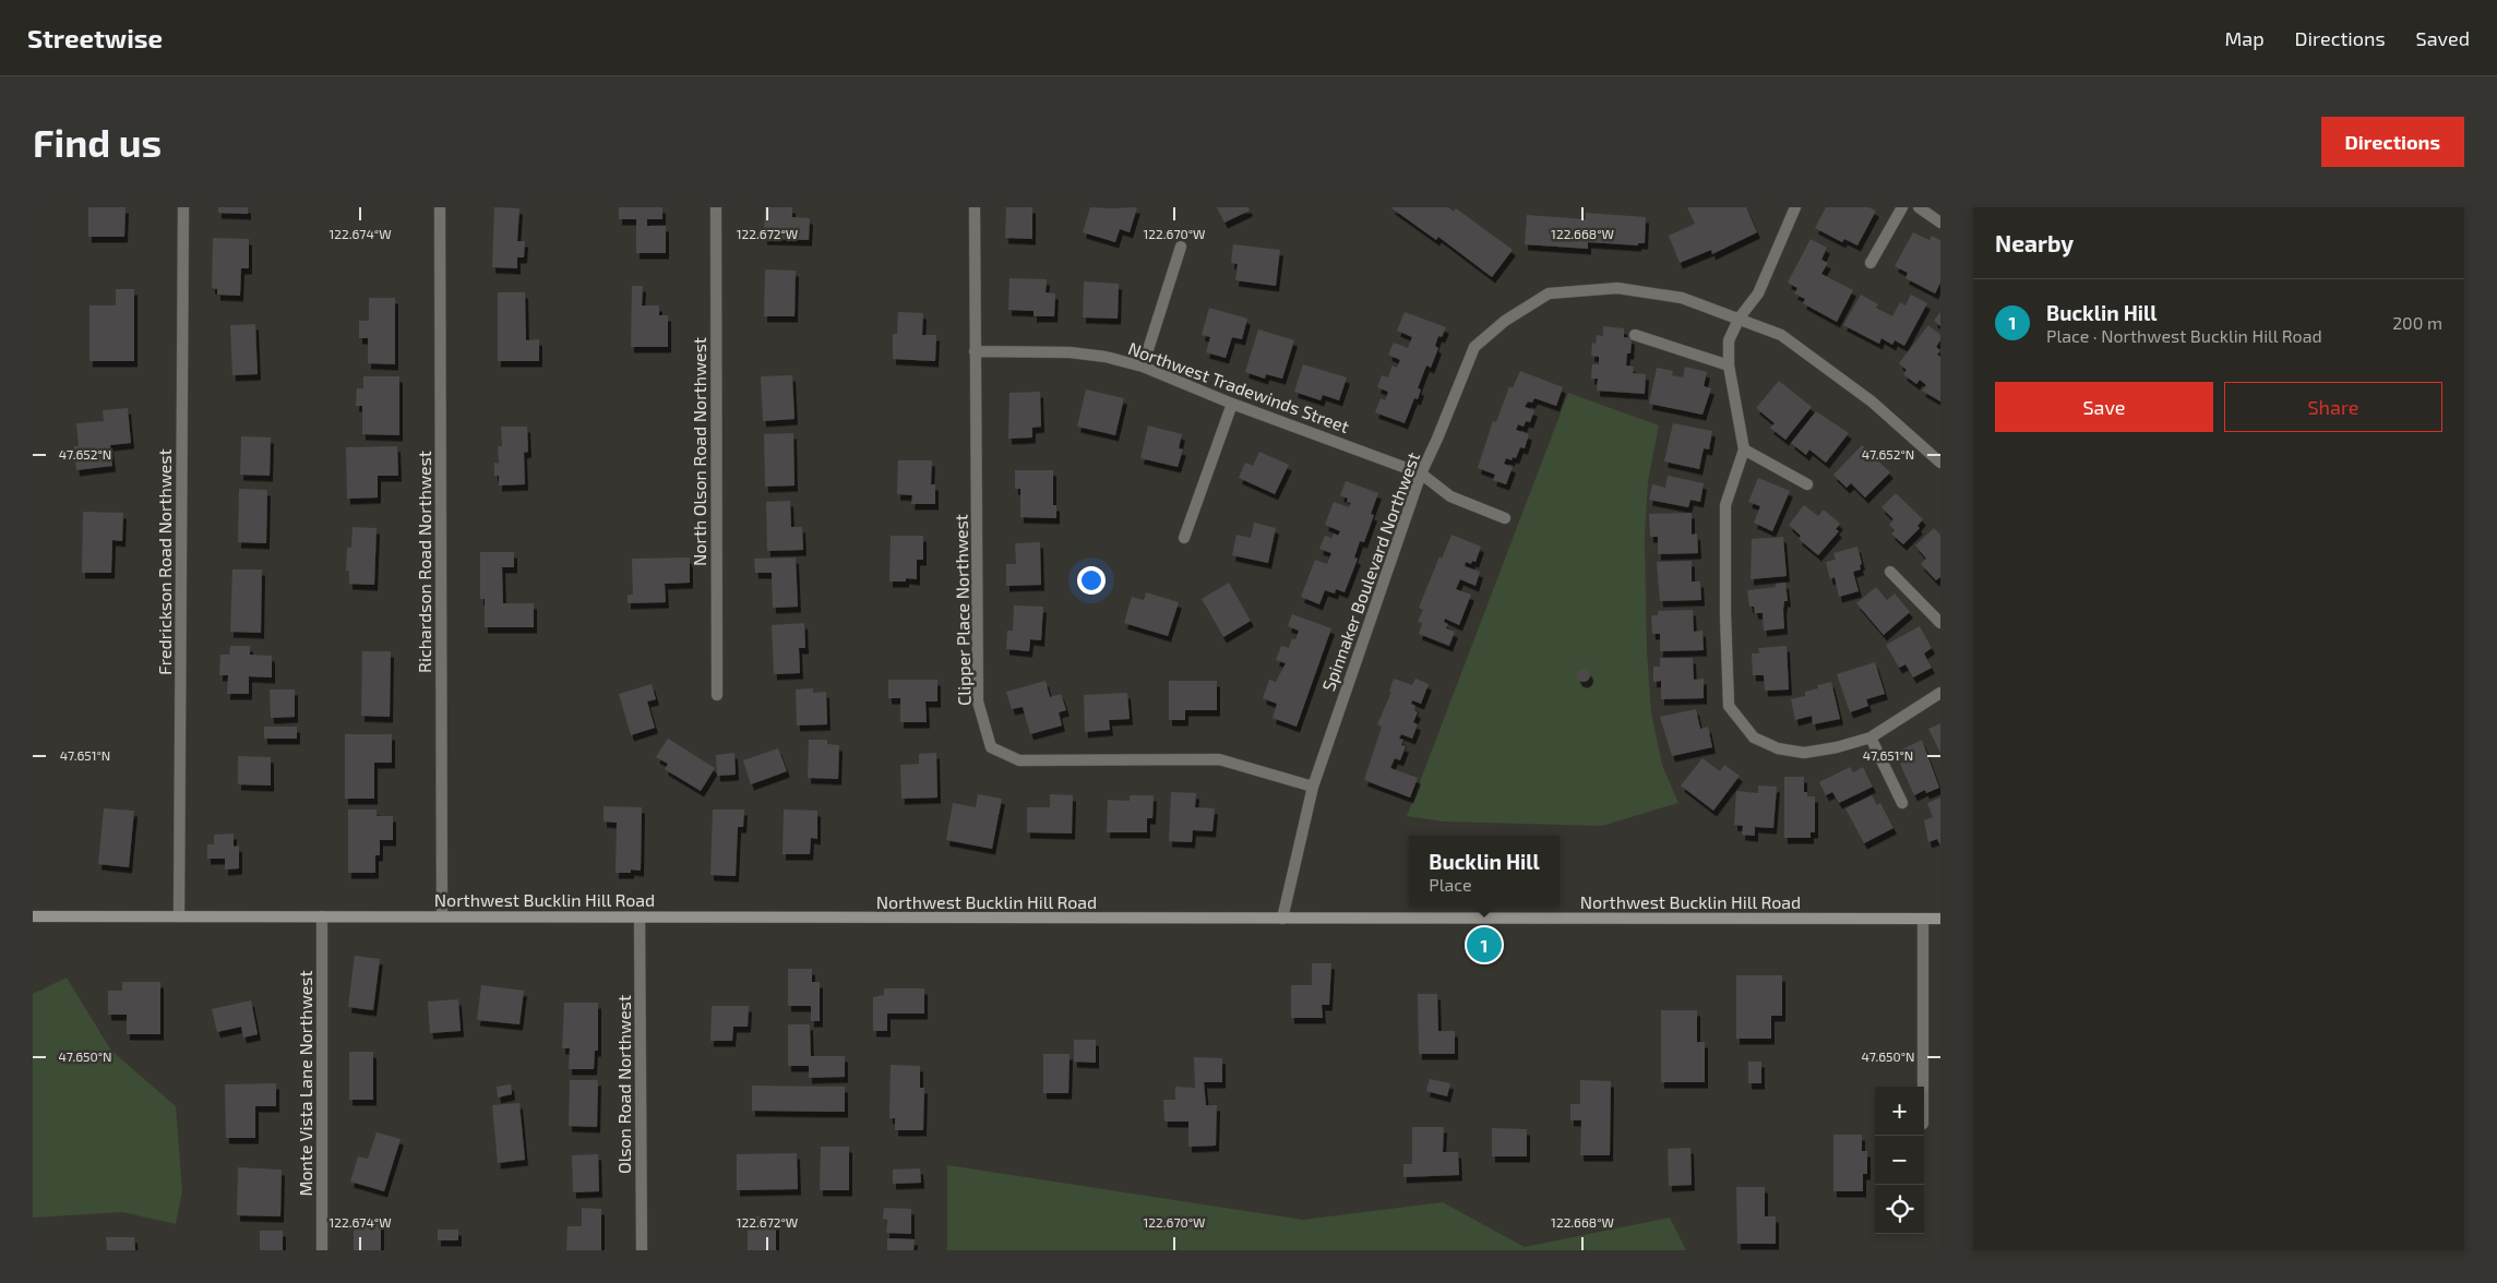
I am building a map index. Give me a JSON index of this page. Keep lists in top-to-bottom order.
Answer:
{
  "streets": {
    "main road": ["Northwest Bucklin Hill Road"],
    "street": [
      "Northwest Tradewinds Street",
      "North Olson Road Northwest",
      "Fredrickson Road Northwest",
      "Richardson Road Northwest",
      "Spinnaker Boulevard Northwest",
      "Clipper Place Northwest",
      "Monte Vista Lane Northwest",
      "Olson Road Northwest"
    ]
  },
  "crossings": [
    ["Northwest Tradewinds Street", "Spinnaker Boulevard Northwest"],
    ["Northwest Tradewinds Street", "Clipper Place Northwest"],
    ["Fredrickson Road Northwest", "Northwest Bucklin Hill Road"],
    ["Richardson Road Northwest", "Northwest Bucklin Hill Road"],
    ["Spinnaker Boulevard Northwest", "Clipper Place Northwest"],
    ["Spinnaker Boulevard Northwest", "Northwest Bucklin Hill Road"],
    ["Northwest Bucklin Hill Road", "Monte Vista Lane Northwest"],
    ["Northwest Bucklin Hill Road", "Olson Road Northwest"]
  ],
  "page": {
    "header": "Streetwise",
    "nav": ["Map", "Directions", "Saved"],
    "buttons": [
      "Directions",
      ["Save", "Share"]
    ],
    "title": "Find us",
    "heading": "Nearby",
    "list": [
      {
        "mark": "1",
        "name": "Bucklin Hill",
        "note": "Place · Northwest Bucklin Hill Road",
        "value": "200 m"
      }
    ],
    "popup": ["Bucklin Hill", "Place"],
    "pins": "1",
    "map_buttons": ["+", "−"]
  },
  "coordinates": [
    "122.674°W",
    "122.672°W",
    "122.670°W",
    "122.668°W",
    "47.652°N",
    "47.651°N",
    "47.650°N"
  ]
}
